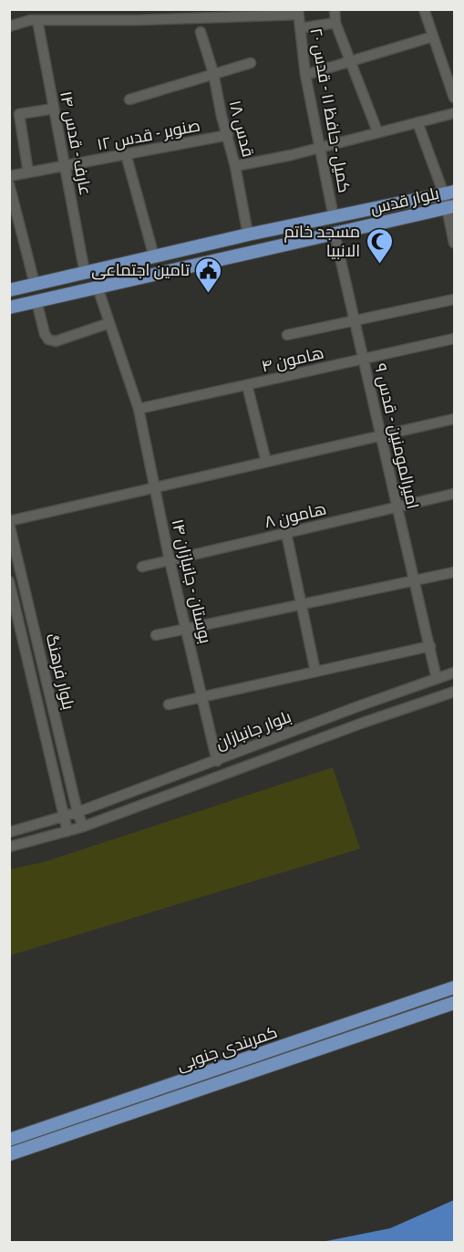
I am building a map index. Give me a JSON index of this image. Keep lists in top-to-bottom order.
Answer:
{
  "streets": {
    "main road": ["بلوار قدس", "کمربندی جنوبی"],
    "street": [
      "کمیل - حافظ ۱۱ - قدس ۲۰",
      "قدس ۱۸",
      "صنوبر - قدس ۱۲",
      "عارف - قدس ۱۴",
      "هامون ۴",
      "امیرالمومنین - قدس ۹",
      "هامون ۸",
      "بوستان - جانبازان ۱۴",
      "بلوار فرهنگ",
      "بلوار جانبازان"
    ]
  },
  "crossings": [
    ["کمیل - حافظ ۱۱ - قدس ۲۰", "بلوار قدس"],
    ["قدس ۱۸", "صنوبر - قدس ۱۲"],
    ["قدس ۱۸", "بلوار قدس"],
    ["صنوبر - قدس ۱۲", "عارف - قدس ۱۴"],
    ["عارف - قدس ۱۴", "بلوار قدس"],
    ["بلوار قدس", "امیرالمومنین - قدس ۹"],
    ["بلوار قدس", "بوستان - جانبازان ۱۴"],
    ["هامون ۴", "امیرالمومنین - قدس ۹"],
    ["هامون ۴", "بوستان - جانبازان ۱۴"],
    ["امیرالمومنین - قدس ۹", "هامون ۸"],
    ["امیرالمومنین - قدس ۹", "بلوار جانبازان"],
    ["هامون ۸", "بوستان - جانبازان ۱۴"],
    ["بوستان - جانبازان ۱۴", "بلوار جانبازان"],
    ["بلوار فرهنگ", "بلوار جانبازان"]
  ],
  "places": {
    "mosque": ["مسجد خاتم الانبیا"],
    "public building": ["تامین اجتماعی"]
  }
}
